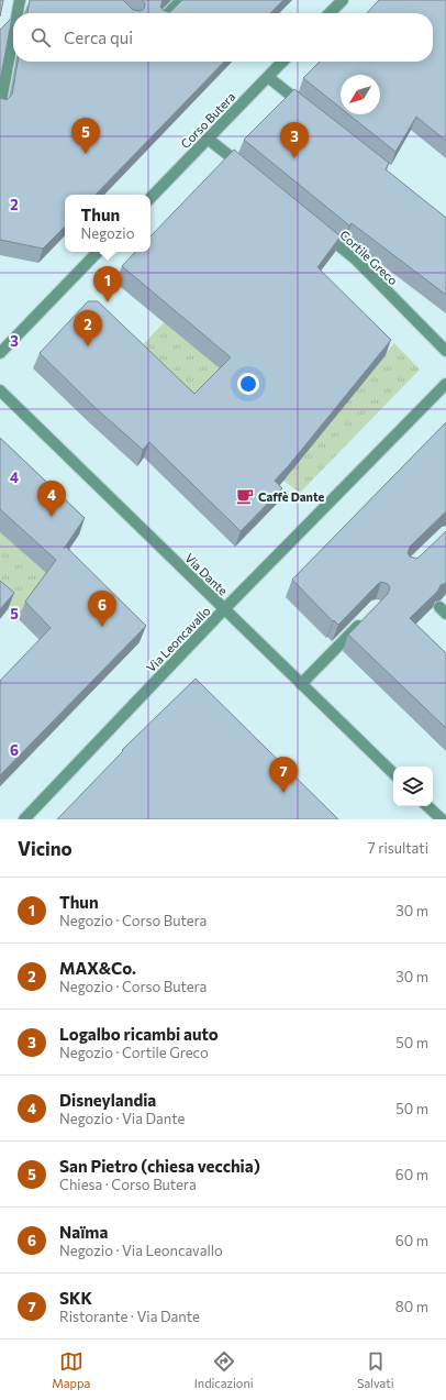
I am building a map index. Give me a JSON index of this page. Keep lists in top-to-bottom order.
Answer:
{
  "streets": {
    "street": [
      "Corso Butera",
      "Cortile Greco",
      "Via Dante",
      "Via Leoncavallo"
    ]
  },
  "crossings": [
    ["Via Dante", "Via Leoncavallo"]
  ],
  "places": {
    "cafe": ["Caffè Dante"]
  },
  "north": "bottom left",
  "page": {
    "search": "Cerca qui",
    "pins": [
      "5",
      "3",
      "1",
      "2",
      "4",
      "6",
      "7"
    ],
    "popup": ["Thun", "Negozio"],
    "heading": ["Vicino", "7 risultati"],
    "list": [
      {
        "mark": "1",
        "name": "Thun",
        "note": "Negozio · Corso Butera",
        "value": "30 m"
      },
      {
        "mark": "2",
        "name": "MAX&Co.",
        "note": "Negozio · Corso Butera",
        "value": "30 m"
      },
      {
        "mark": "3",
        "name": "Logalbo ricambi auto",
        "note": "Negozio · Cortile Greco",
        "value": "50 m"
      },
      {
        "mark": "4",
        "name": "Disneylandia",
        "note": "Negozio · Via Dante",
        "value": "50 m"
      },
      {
        "mark": "5",
        "name": "San Pietro (chiesa vecchia)",
        "note": "Chiesa · Corso Butera",
        "value": "60 m"
      },
      {
        "mark": "6",
        "name": "Naïma",
        "note": "Negozio · Via Leoncavallo",
        "value": "60 m"
      },
      {
        "mark": "7",
        "name": "SKK",
        "note": "Ristorante · Via Dante",
        "value": "80 m"
      }
    ],
    "nav": ["Mappa", "Indicazioni", "Salvati"]
  },
  "grid": {
    "rows": [
      "2",
      "3",
      "4",
      "5",
      "6"
    ]
  }
}
